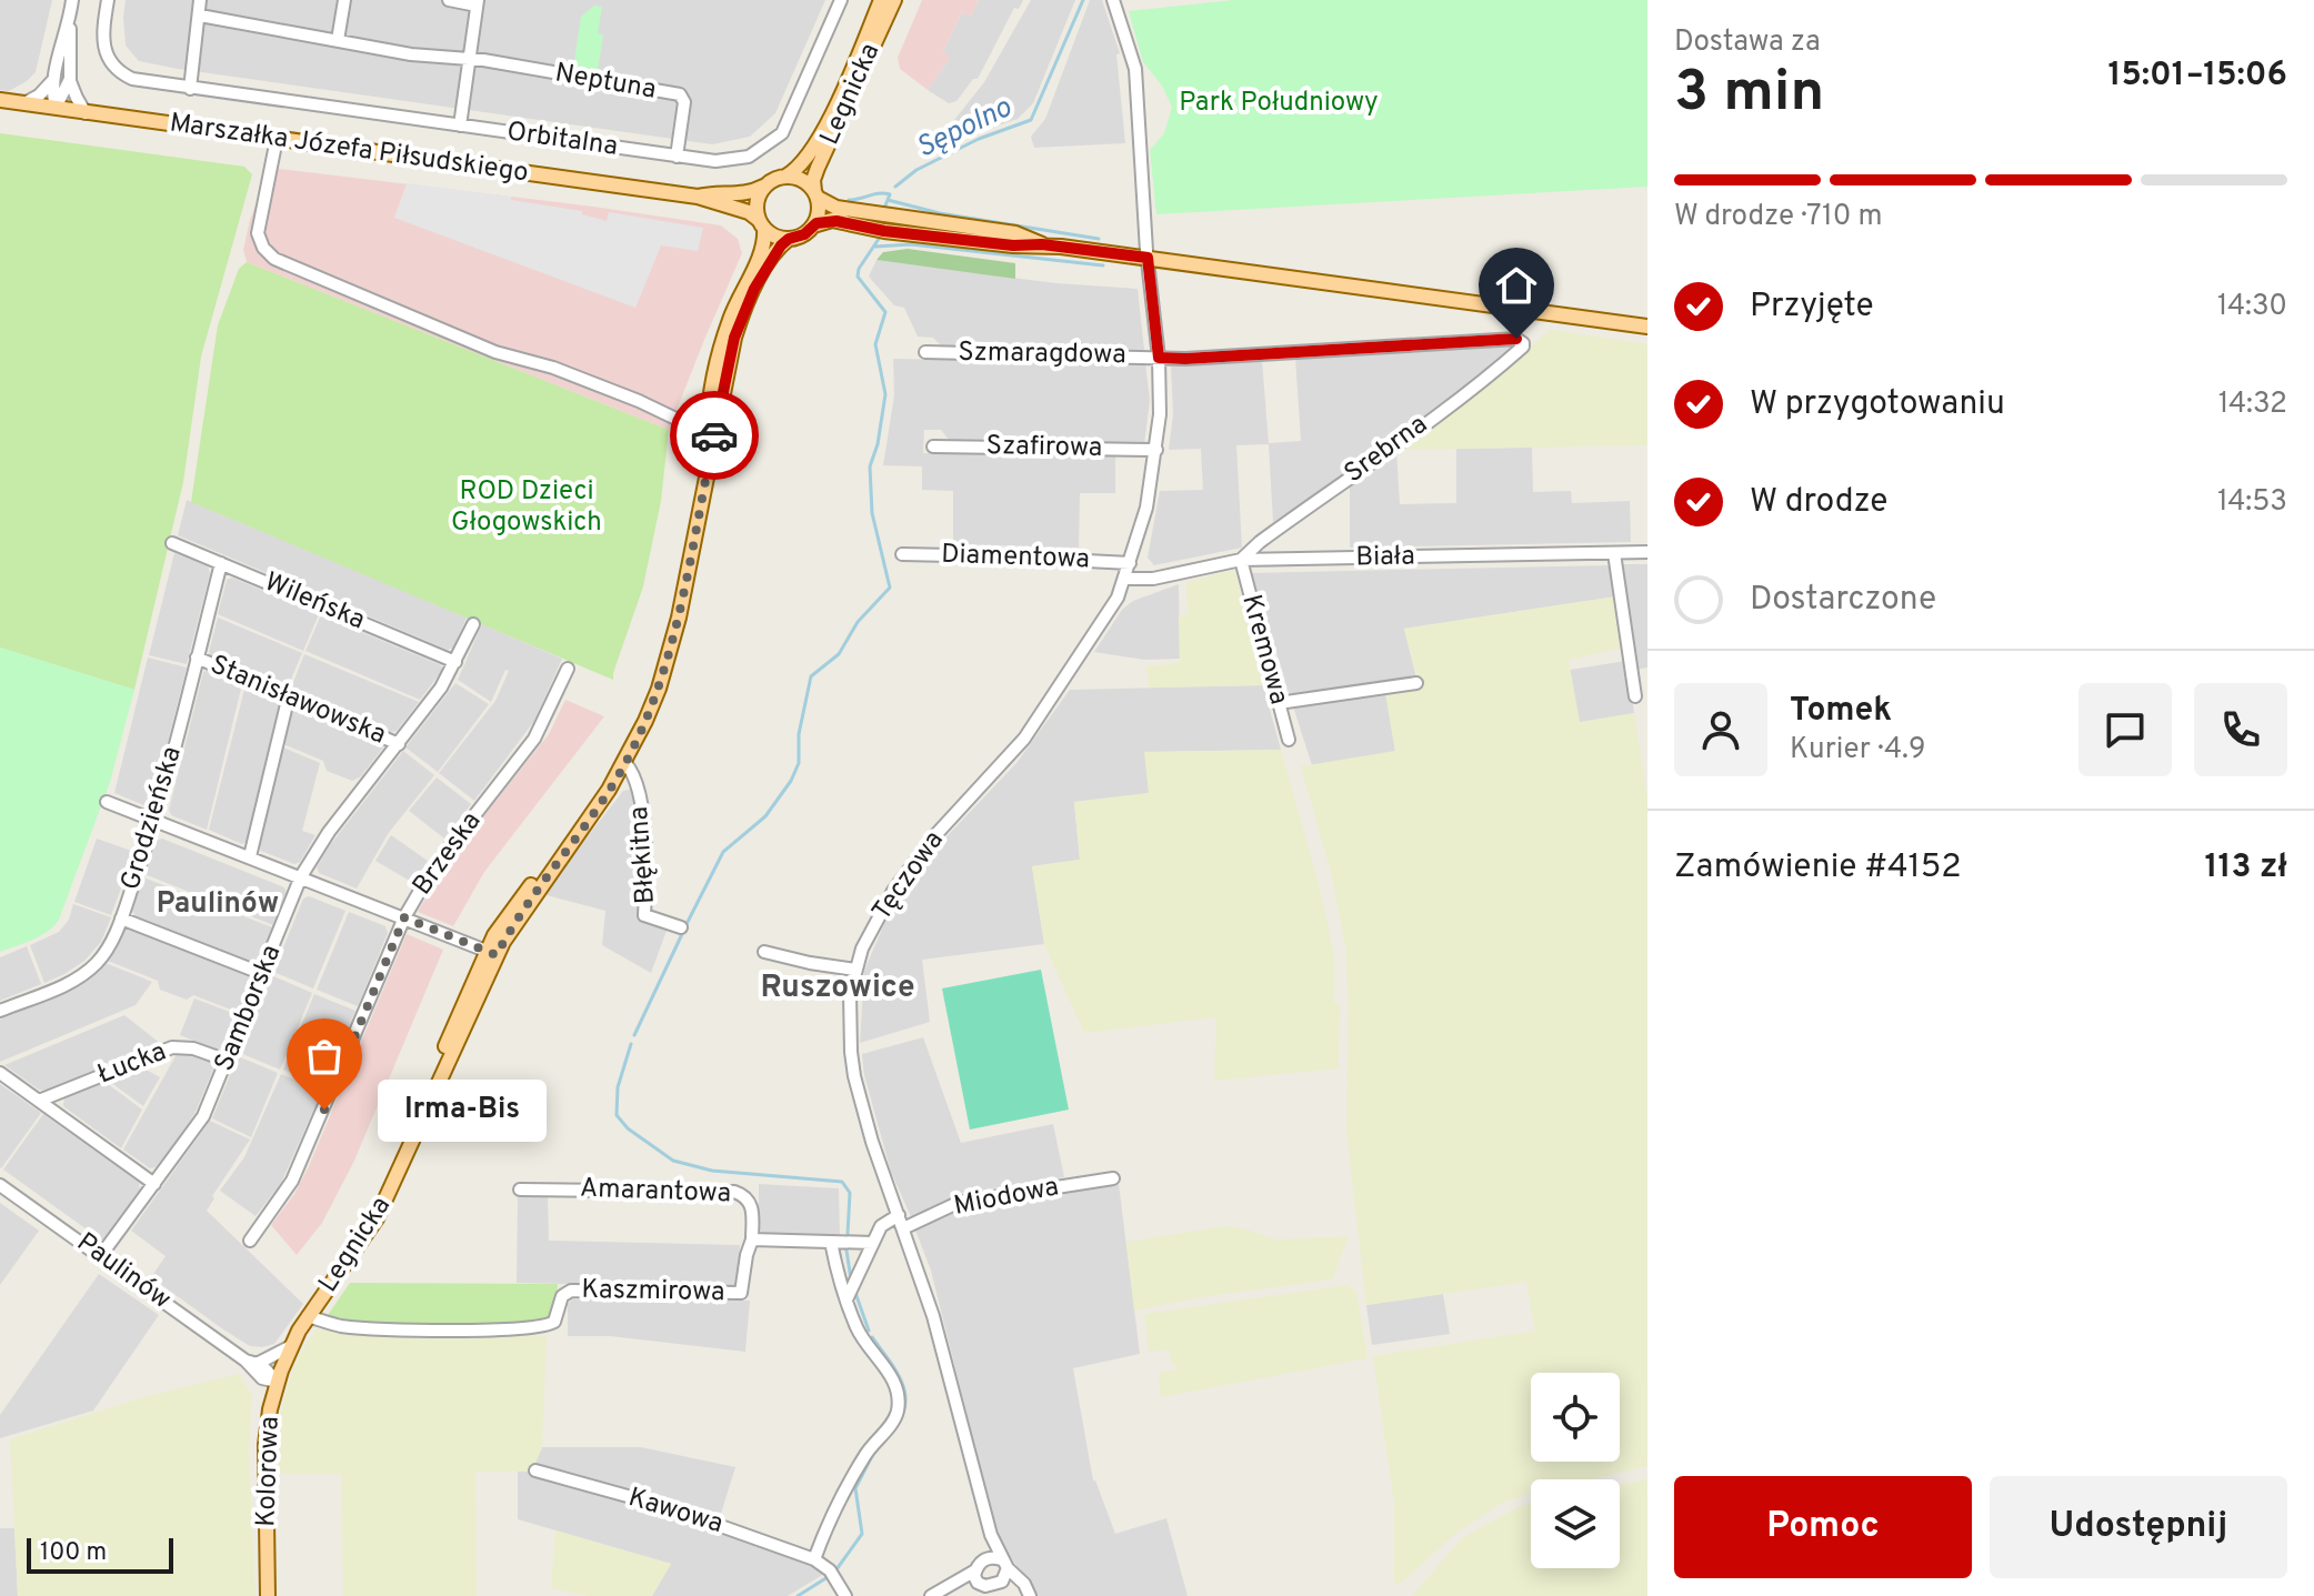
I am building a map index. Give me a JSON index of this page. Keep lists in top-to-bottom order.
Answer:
{
  "streets": {
    "main road": ["Legnicka", "Marszałka Józefa Piłsudskiego", "Kolorowa"],
    "street": [
      "Neptuna",
      "Orbitalna",
      "Szmaragdowa",
      "Szafirowa",
      "Srebrna",
      "Diamentowa",
      "Biała",
      "Wileńska",
      "Kremowa",
      "Stanisławowska",
      "Grodzieńska",
      "Brzeska",
      "Błękitna",
      "Tęczowa",
      "Samborska",
      "Łucka",
      "Amarantowa",
      "Miodowa",
      "Paulinów",
      "Kaszmirowa",
      "Kawowa"
    ]
  },
  "crossings": [
    ["Neptuna", "Orbitalna"],
    ["Legnicka", "Marszałka Józefa Piłsudskiego"],
    ["Legnicka", "Błękitna"],
    ["Legnicka", "Paulinów"],
    ["Legnicka", "Kaszmirowa"],
    ["Legnicka", "Kolorowa"],
    ["Szmaragdowa", "Srebrna"],
    ["Szmaragdowa", "Tęczowa"],
    ["Szafirowa", "Tęczowa"],
    ["Srebrna", "Biała"],
    ["Srebrna", "Kremowa"],
    ["Diamentowa", "Tęczowa"],
    ["Biała", "Kremowa"],
    ["Biała", "Tęczowa"],
    ["Wileńska", "Grodzieńska"],
    ["Wileńska", "Samborska"],
    ["Stanisławowska", "Grodzieńska"],
    ["Stanisławowska", "Samborska"],
    ["Tęczowa", "Miodowa"],
    ["Samborska", "Łucka"],
    ["Samborska", "Paulinów"],
    ["Amarantowa", "Kaszmirowa"],
    ["Paulinów", "Kolorowa"]
  ],
  "districts": ["Paulinów", "Ruszowice"],
  "water": ["Sępolno"],
  "parks": ["Park Południowy", "ROD Dzieci Głogowskich"],
  "places": ["Irma-Bis"],
  "scale_bar": "100 m",
  "page": {
    "heading": ["3 min", "Dostawa za", "15:01–15:06"],
    "panel": [
      "Tomek",
      "Kurier · 4.9",
      "Zamówienie #4152",
      "113 zł"
    ],
    "bar": "W drodze · 710 m",
    "list": [
      ["Przyjęte", "14:30"],
      ["W przygotowaniu", "14:32"],
      ["W drodze", "14:53"],
      "Dostarczone"
    ],
    "bubble": "Irma-Bis",
    "buttons": ["Pomoc", "Udostępnij"],
    "scale": "100 m"
  }
}
